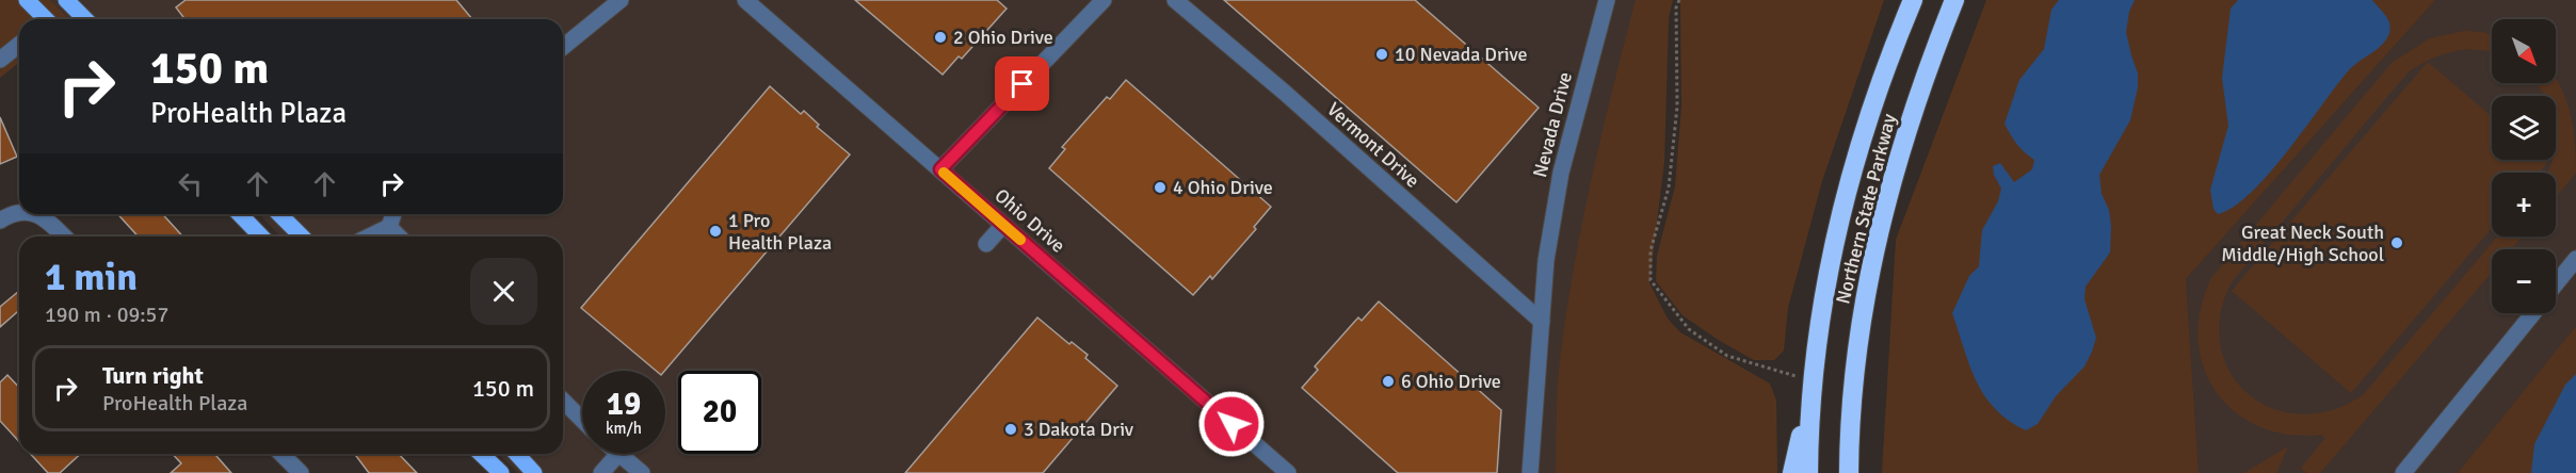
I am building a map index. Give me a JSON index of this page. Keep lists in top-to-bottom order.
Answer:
{
  "streets": {
    "highway": ["Northern State Parkway"],
    "street": ["Nevada Drive", "Vermont Drive", "Ohio Drive"]
  },
  "crossings": [
    ["Nevada Drive", "Vermont Drive"]
  ],
  "places": [
    "2 Ohio Drive",
    "10 Nevada Drive",
    "4 Ohio Drive",
    "1 Pro Health Plaza",
    "Great Neck South Middle/High School",
    "6 Ohio Drive",
    "3 Dakota Driv"
  ],
  "north": "bottom right",
  "page": {
    "map_buttons": ["+", "−"],
    "turn": ["150 m", "ProHealth Plaza"],
    "heading": ["1 min", "190 m · 09:57"],
    "list": [
      {
        "name": "Turn right",
        "note": "ProHealth Plaza",
        "value": "150 m"
      }
    ],
    "speed": "19 km/h",
    "limit": "20"
  }
}
